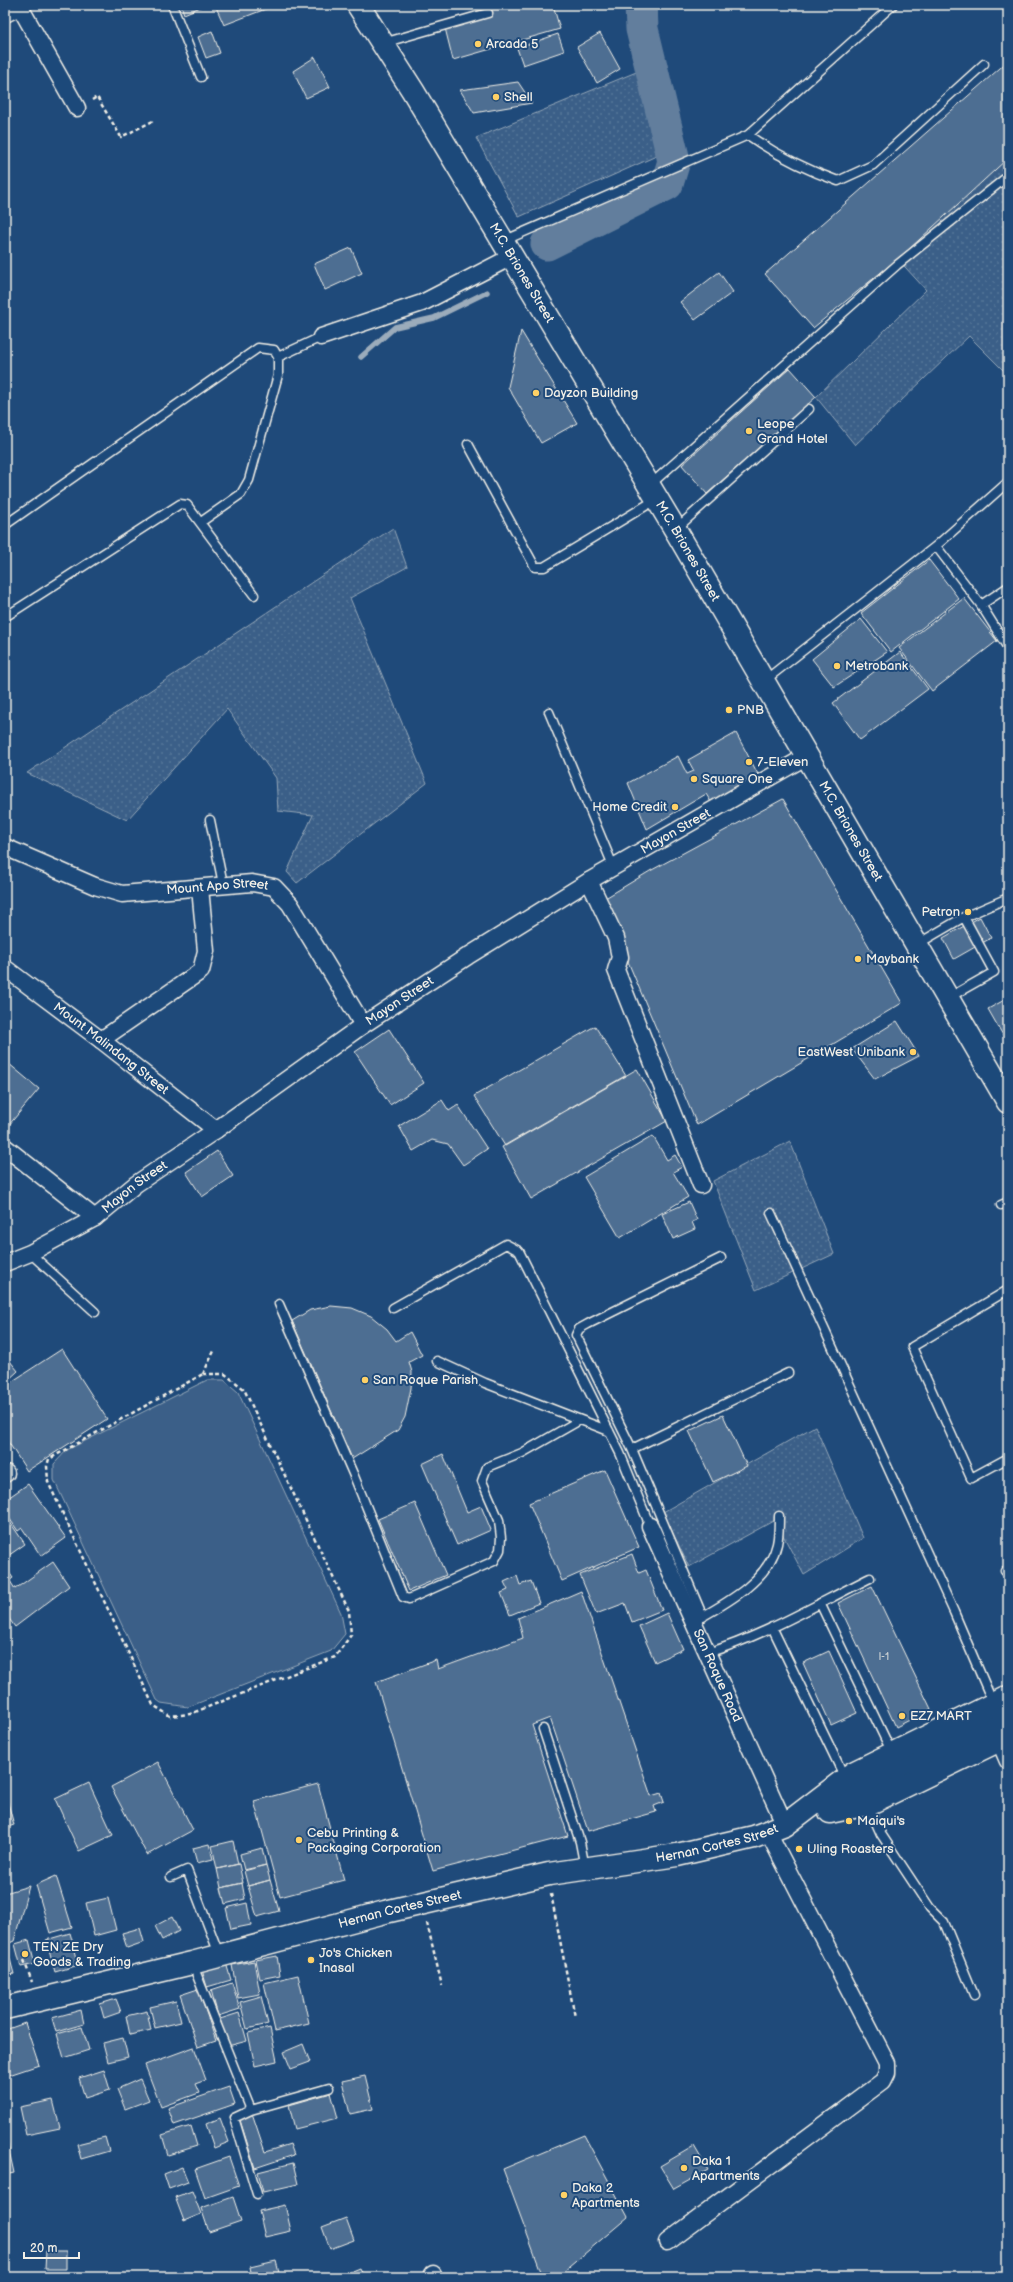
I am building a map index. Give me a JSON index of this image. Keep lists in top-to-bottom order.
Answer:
{
  "streets": {
    "main road": ["M.C. Briones Street", "Hernan Cortes Street"],
    "street": [
      "Mayon Street",
      "Mount Apo Street",
      "Mount Malindang Street",
      "San Roque Road"
    ]
  },
  "crossings": [
    ["M.C. Briones Street", "Mayon Street"],
    ["Mayon Street", "Mount Apo Street"],
    ["Mayon Street", "Mount Malindang Street"],
    ["San Roque Road", "Hernan Cortes Street"]
  ],
  "places": [
    "Arcada 5",
    "Shell",
    "Dayzon Building",
    "Leope Grand Hotel",
    "Metrobank",
    "PNB",
    "7-Eleven",
    "Square One",
    "Home Credit",
    "Petron",
    "Maybank",
    "EastWest Unibank",
    "San Roque Parish",
    "EZ7 MART",
    "Maiqui's",
    "Cebu Printing & Packaging Corporation",
    "Uling Roasters",
    "TEN ZE Dry Goods & Trading",
    "Jo's Chicken Inasal",
    "Daka 1 Apartments",
    "Daka 2 Apartments"
  ],
  "house_numbers": ["l-1"],
  "scale_bar": "20 m"
}
